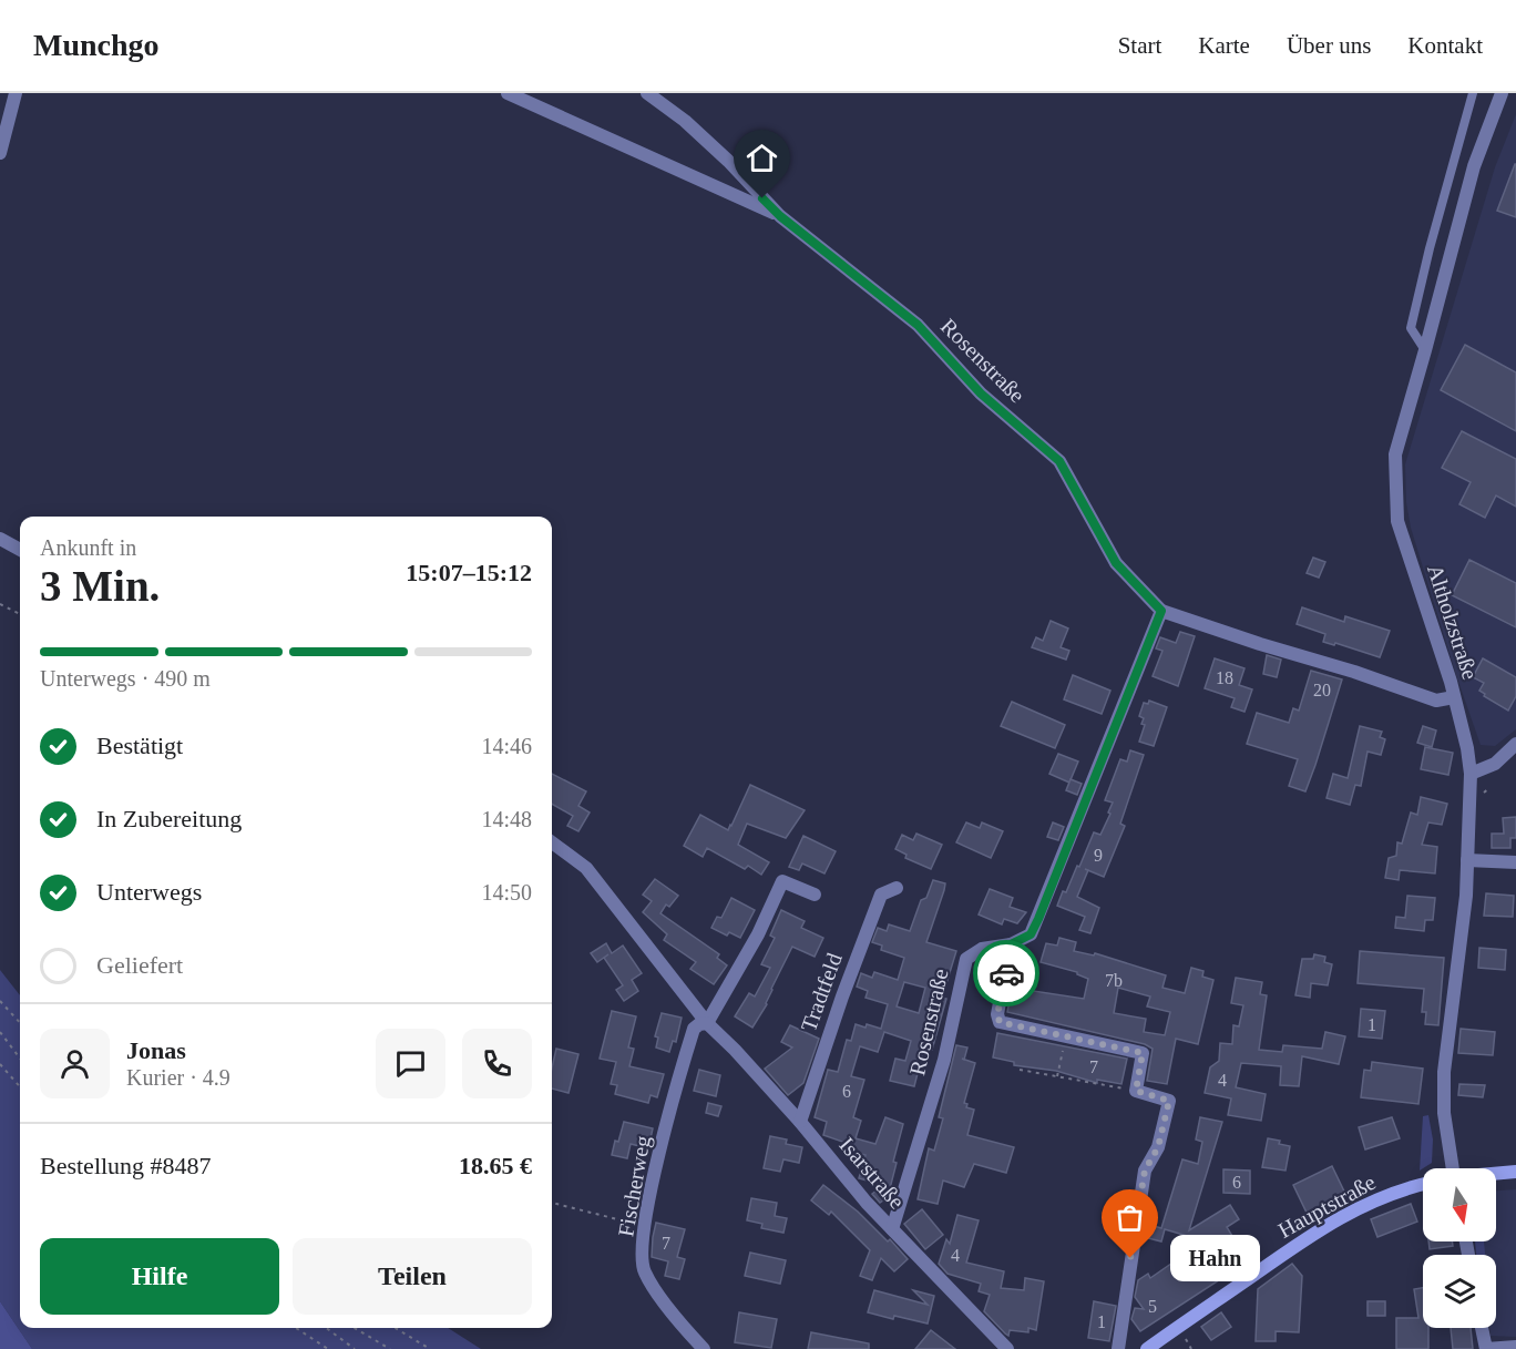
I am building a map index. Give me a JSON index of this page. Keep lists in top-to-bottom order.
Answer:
{
  "streets": {
    "main road": ["Hauptstraße"],
    "street": [
      "Rosenstraße",
      "Altholzstraße",
      "Tradtfeld",
      "Isarstraße",
      "Fischerweg"
    ]
  },
  "crossings": [
    ["Rosenstraße", "Altholzstraße"],
    ["Rosenstraße", "Isarstraße"],
    ["Tradtfeld", "Isarstraße"],
    ["Isarstraße", "Fischerweg"]
  ],
  "places": ["Hahn"],
  "house_numbers": [
    "18",
    "20",
    "9",
    "7b",
    "1",
    "7",
    "4",
    "6",
    "6",
    "7",
    "4",
    "5",
    "1"
  ],
  "north": "bottom",
  "page": {
    "header": "Munchgo",
    "nav": [
      "Start",
      "Karte",
      "Über uns",
      "Kontakt"
    ],
    "heading": ["3 Min.", "Ankunft in", "15:07–15:12"],
    "panel": [
      "Jonas",
      "Kurier · 4.9",
      "Bestellung #8487",
      "18.65 €"
    ],
    "bar": "Unterwegs · 490 m",
    "list": [
      ["Bestätigt", "14:46"],
      ["In Zubereitung", "14:48"],
      ["Unterwegs", "14:50"],
      "Geliefert"
    ],
    "buttons": ["Hilfe", "Teilen"],
    "bubble": "Hahn"
  }
}
